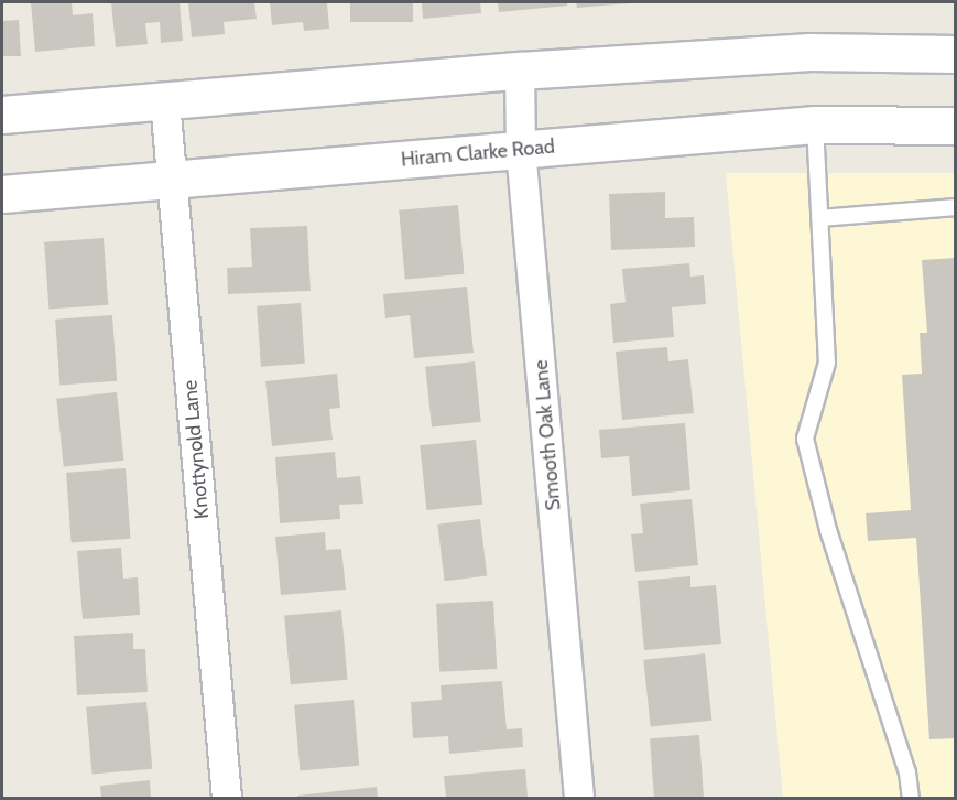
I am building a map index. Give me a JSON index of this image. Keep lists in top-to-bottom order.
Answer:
{
  "streets": {
    "street": ["Hiram Clarke Road", "Smooth Oak Lane", "Knottynold Lane"]
  },
  "crossings": [
    ["Hiram Clarke Road", "Smooth Oak Lane"],
    ["Hiram Clarke Road", "Knottynold Lane"]
  ]
}
